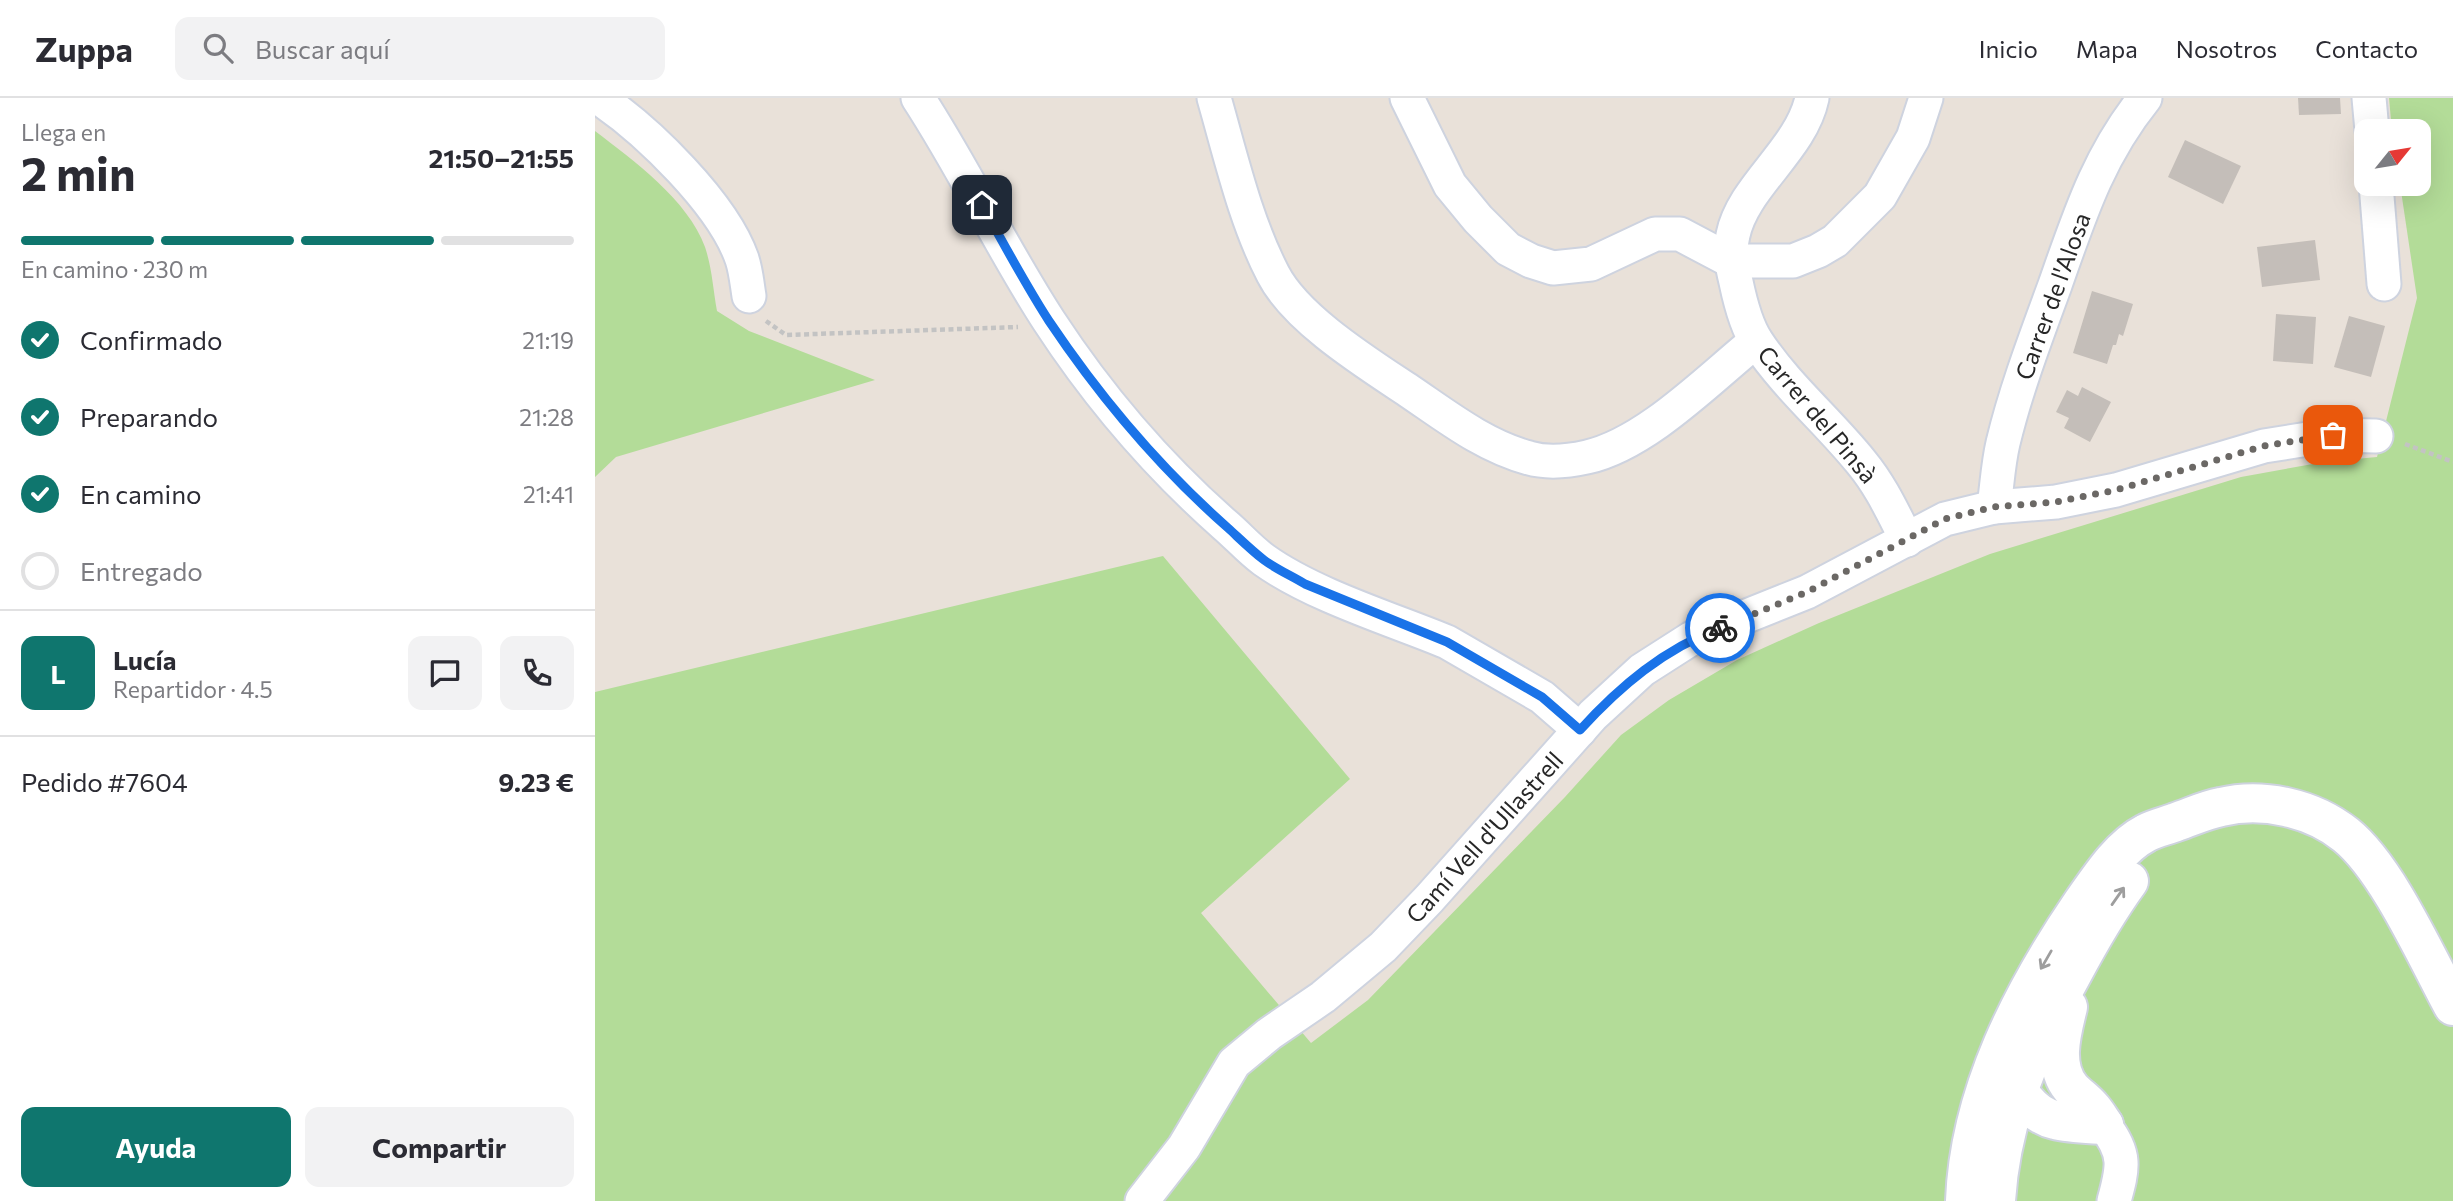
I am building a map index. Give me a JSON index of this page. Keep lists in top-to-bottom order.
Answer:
{
  "streets": {
    "street": ["Carrer de l'Alosa", "Carrer del Pinsà", "Camí Vell d'Ullastrell"]
  },
  "crossings": [
    ["Carrer de l'Alosa", "Camí Vell d'Ullastrell"],
    ["Carrer del Pinsà", "Camí Vell d'Ullastrell"]
  ],
  "north": "top right",
  "page": {
    "header": "Zuppa",
    "search": "Buscar aquí",
    "nav": [
      "Inicio",
      "Mapa",
      "Nosotros",
      "Contacto"
    ],
    "heading": ["2 min", "Llega en", "21:50–21:55"],
    "panel": [
      "Lucía",
      "Repartidor · 4.5",
      "Pedido #7604",
      "9.23 €"
    ],
    "bar": "En camino · 230 m",
    "list": [
      ["Confirmado", "21:19"],
      ["Preparando", "21:28"],
      ["En camino", "21:41"],
      "Entregado"
    ],
    "round": "L",
    "buttons": ["Ayuda", "Compartir"]
  }
}
